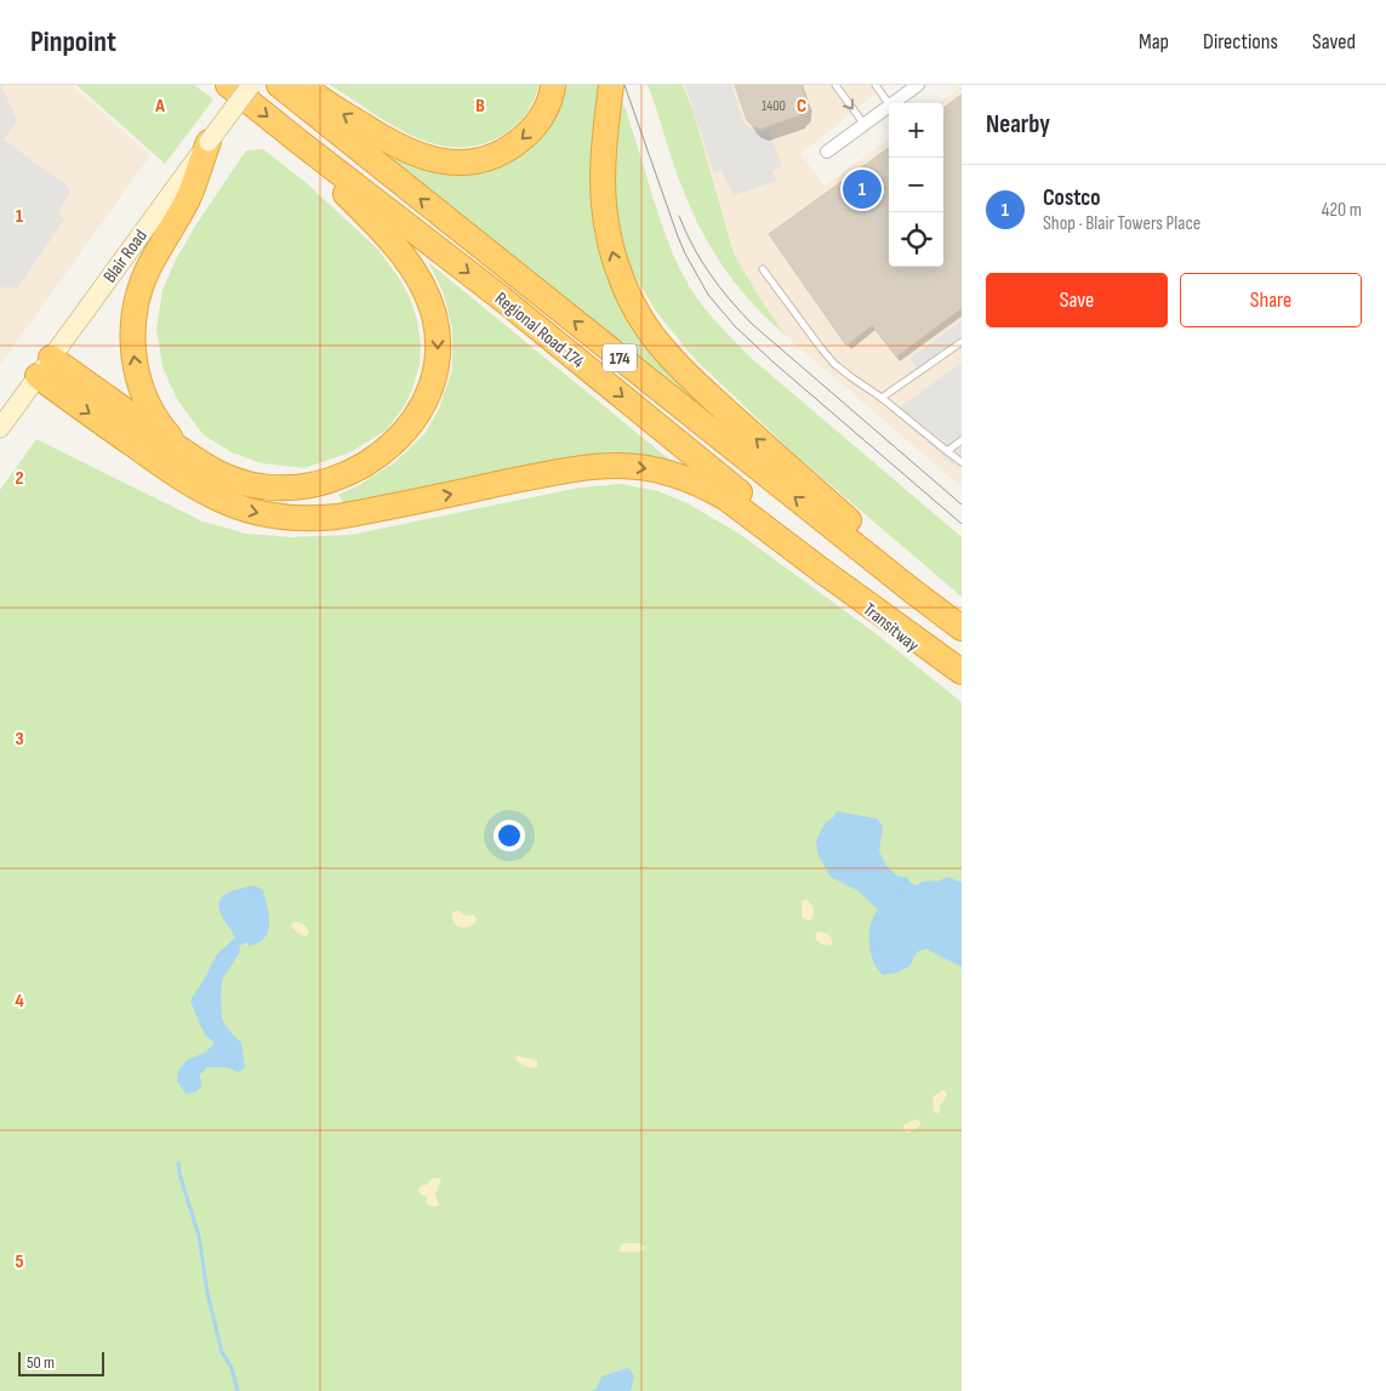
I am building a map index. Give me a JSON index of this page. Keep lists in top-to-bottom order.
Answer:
{
  "streets": {
    "highway": ["Regional Road 174", "174"],
    "main road": ["Blair Road"],
    "lane": ["Transitway"]
  },
  "house_numbers": ["1400"],
  "scale_bar": "50 m",
  "page": {
    "header": "Pinpoint",
    "nav": ["Map", "Directions", "Saved"],
    "heading": "Nearby",
    "map_buttons": ["+", "−"],
    "list": [
      {
        "mark": "1",
        "name": "Costco",
        "note": "Shop · Blair Towers Place",
        "value": "420 m"
      }
    ],
    "pins": "1",
    "buttons": ["Save", "Share"],
    "scale": "50 m"
  },
  "grid": {
    "columns": ["A", "B", "C"],
    "rows": [
      "1",
      "2",
      "3",
      "4",
      "5"
    ]
  }
}
